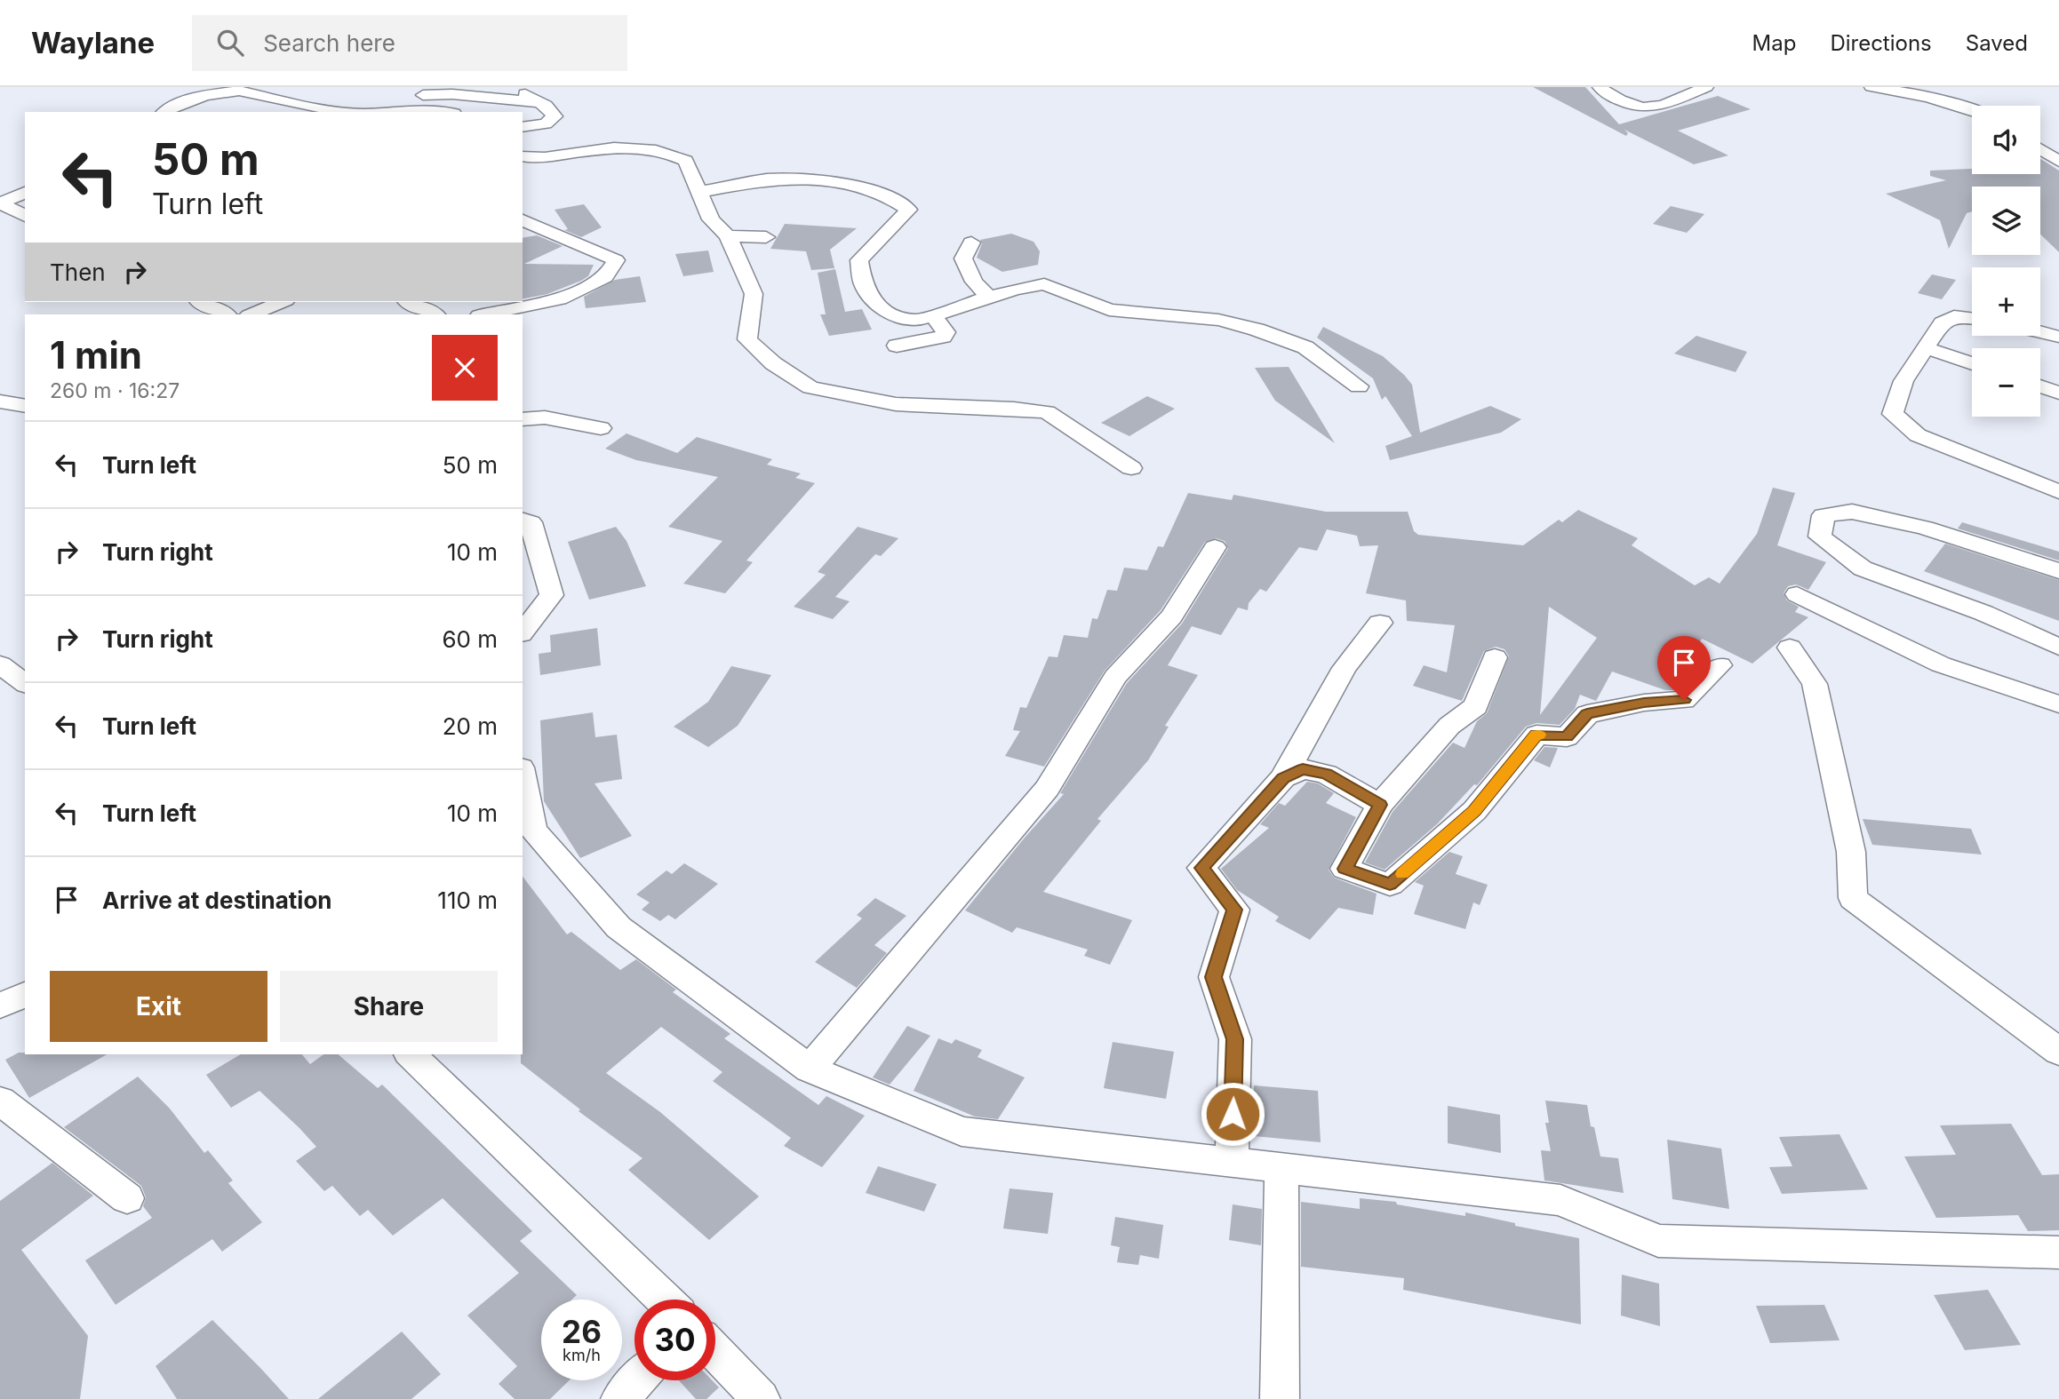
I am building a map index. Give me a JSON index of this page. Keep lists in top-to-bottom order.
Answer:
{
  "page": {
    "header": "Waylane",
    "search": "Search here",
    "nav": ["Map", "Directions", "Saved"],
    "map_buttons": ["+", "−"],
    "turn": ["50 m", "Turn left"],
    "then": "Then",
    "heading": ["1 min", "260 m · 16:27"],
    "list": [
      {
        "name": "Turn left",
        "value": "50 m"
      },
      {
        "name": "Turn right",
        "value": "10 m"
      },
      {
        "name": "Turn right",
        "value": "60 m"
      },
      {
        "name": "Turn left",
        "value": "20 m"
      },
      {
        "name": "Turn left",
        "value": "10 m"
      },
      {
        "name": "Arrive at destination",
        "value": "110 m"
      }
    ],
    "buttons": ["Exit", "Share"],
    "speed": "26 km/h",
    "limit": "30"
  }
}
